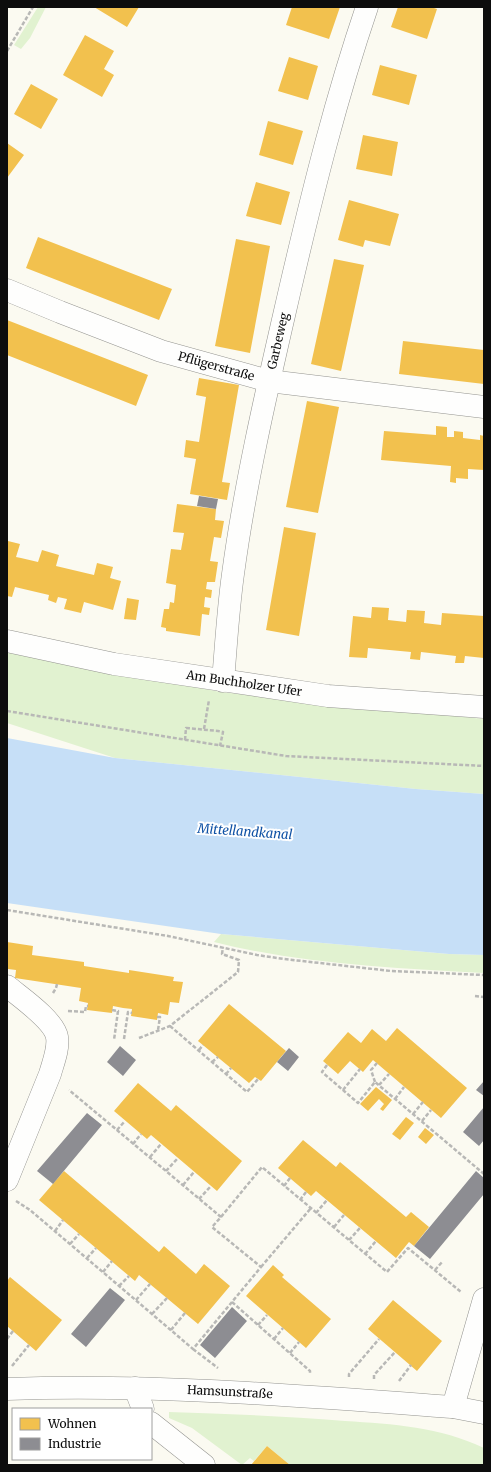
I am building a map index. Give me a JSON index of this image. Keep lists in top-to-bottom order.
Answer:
{
  "streets": {
    "street": [
      "Garbeweg",
      "Pflügerstraße",
      "Am Buchholzer Ufer",
      "Hamsunstraße"
    ]
  },
  "crossings": [
    ["Garbeweg", "Pflügerstraße"],
    ["Garbeweg", "Am Buchholzer Ufer"]
  ],
  "water": ["Mittellandkanal"],
  "legend": ["Wohnen", "Industrie"]
}
